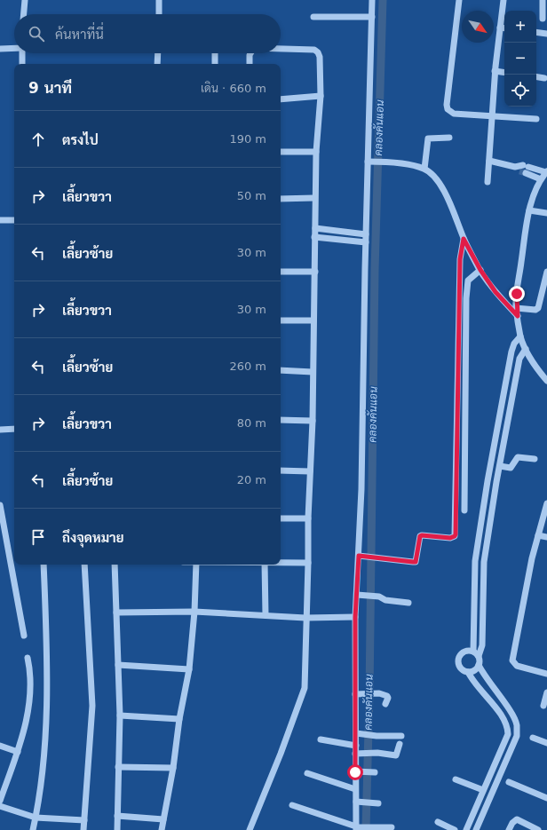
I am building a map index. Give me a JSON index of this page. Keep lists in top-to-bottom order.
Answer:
{
  "water": ["คลองคันแอน"],
  "north": "bottom right",
  "page": {
    "map_buttons": ["+", "−"],
    "search": "ค้นหาที่นี่",
    "heading": ["9 นาที", "เดิน · 660 m"],
    "list": [
      ["ตรงไป", "190 m"],
      ["เลี้ยวขวา", "50 m"],
      ["เลี้ยวซ้าย", "30 m"],
      ["เลี้ยวขวา", "30 m"],
      ["เลี้ยวซ้าย", "260 m"],
      ["เลี้ยวขวา", "80 m"],
      ["เลี้ยวซ้าย", "20 m"],
      "ถึงจุดหมาย"
    ]
  }
}
